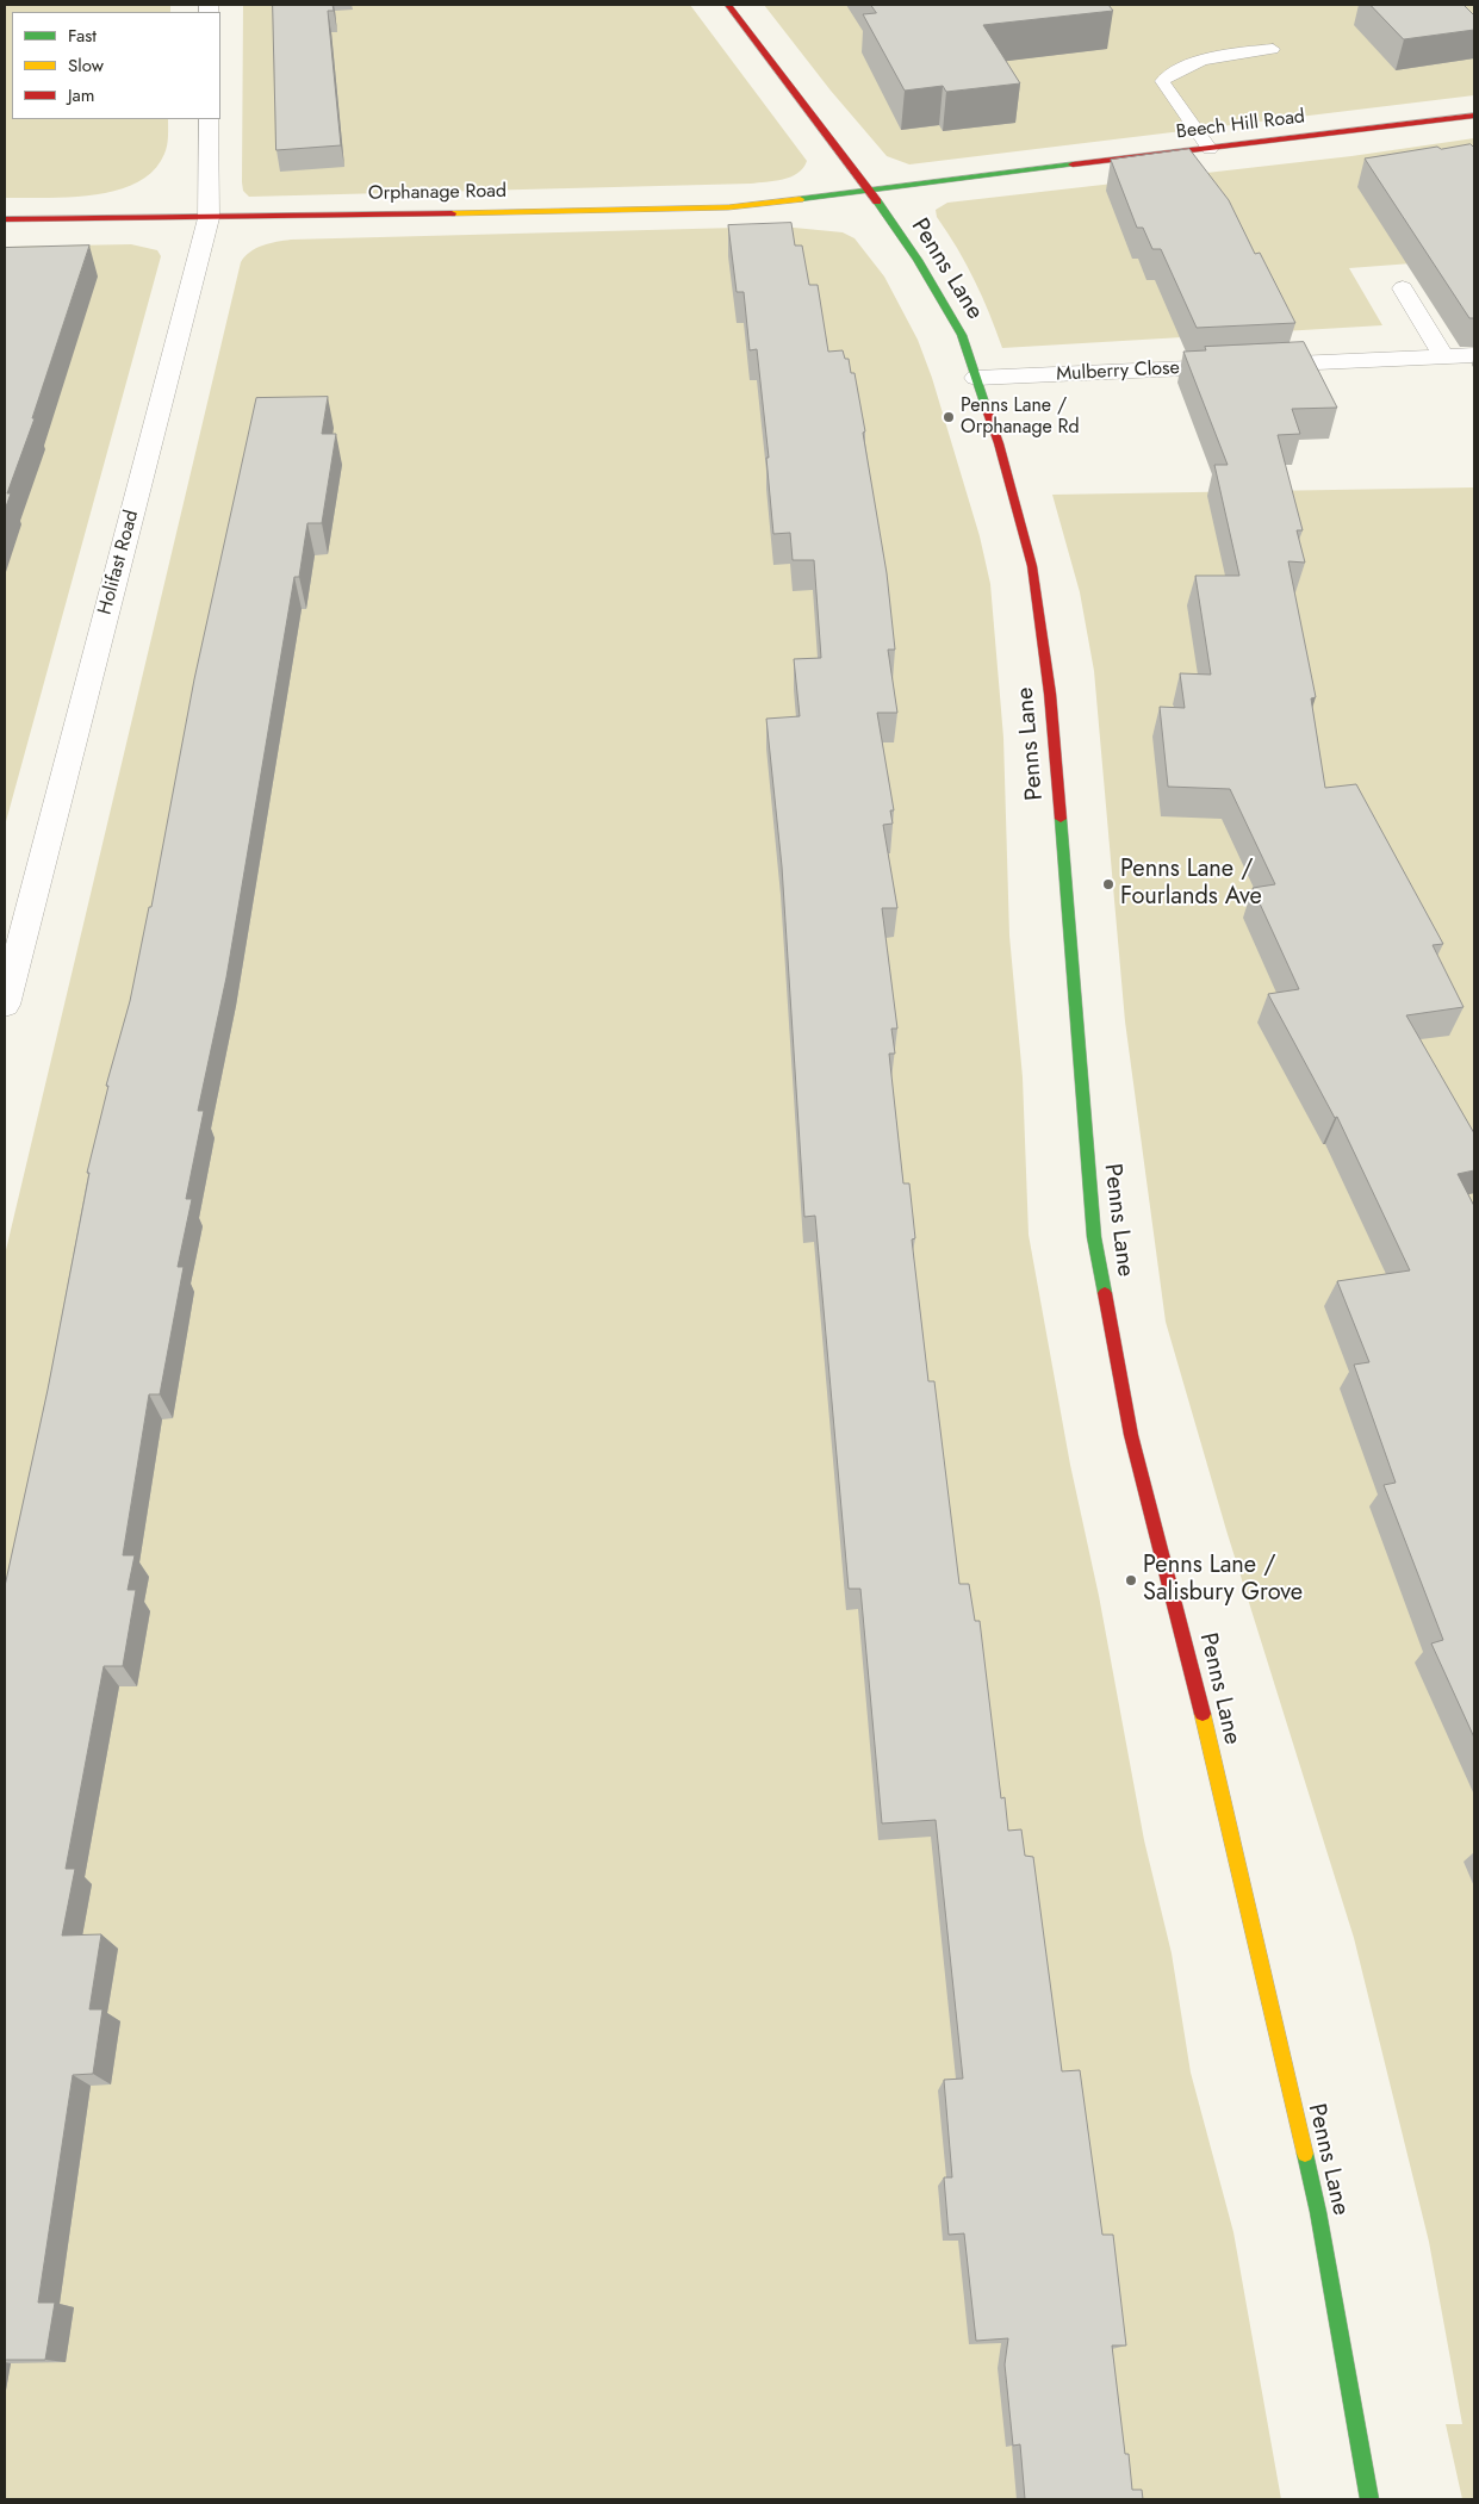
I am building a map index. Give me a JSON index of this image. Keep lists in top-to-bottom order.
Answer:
{
  "streets": {
    "main road": ["Beech Hill Road", "Orphanage Road", "Penns Lane"],
    "street": ["Mulberry Close", "Holifast Road"]
  },
  "crossings": [
    ["Beech Hill Road", "Orphanage Road"],
    ["Beech Hill Road", "Penns Lane"],
    ["Orphanage Road", "Penns Lane"],
    ["Orphanage Road", "Holifast Road"],
    ["Penns Lane", "Mulberry Close"]
  ],
  "places": ["Penns Lane / Orphanage Rd", "Penns Lane / Fourlands Ave", "Penns Lane / Salisbury Grove"],
  "legend": ["Fast", "Slow", "Jam"]
}
